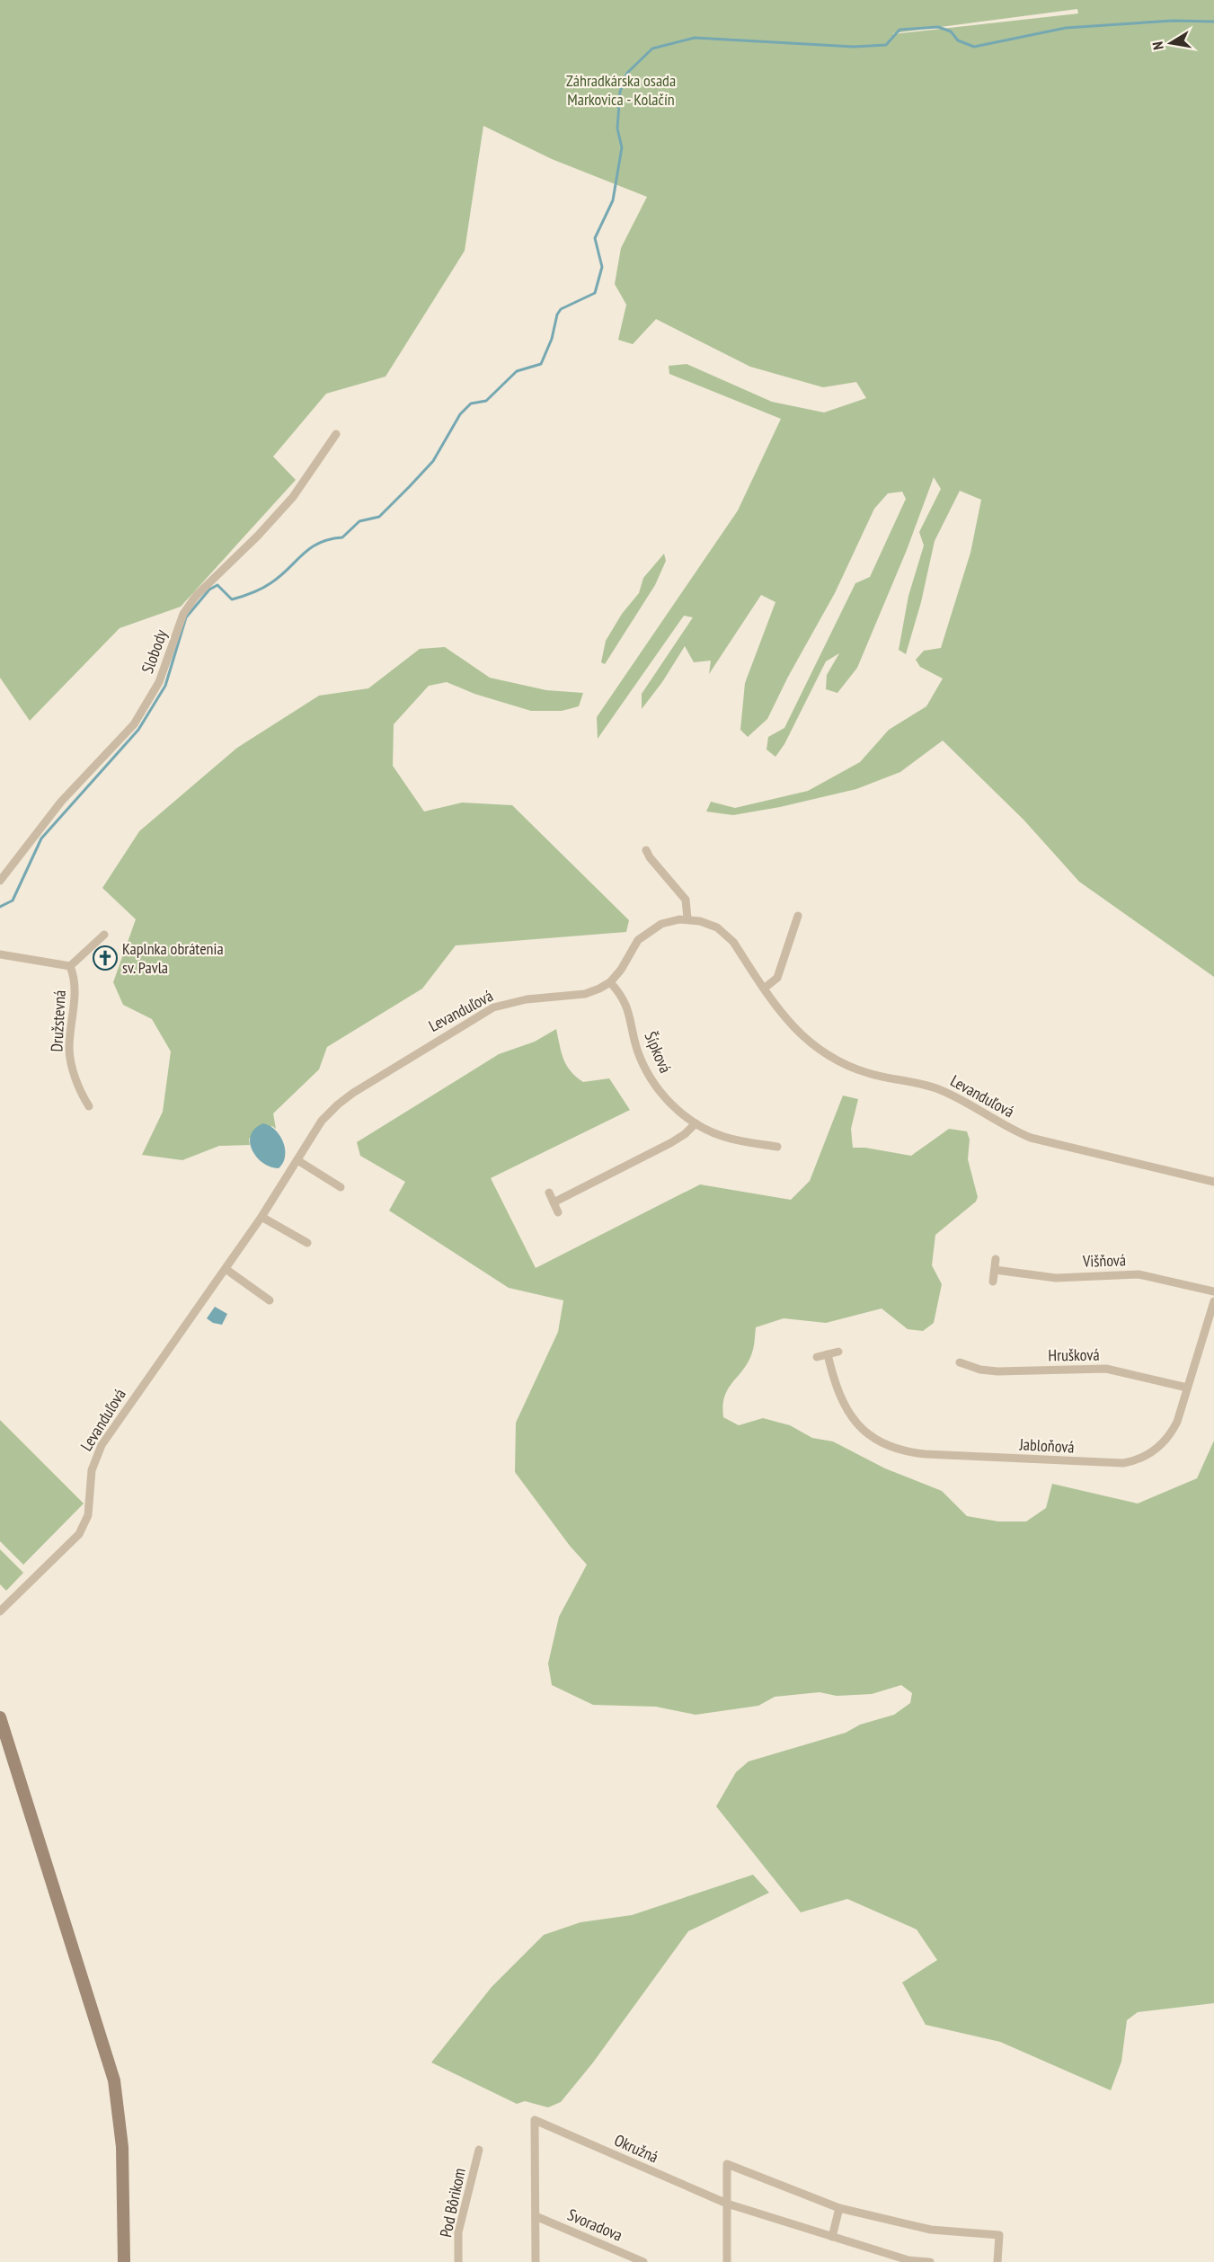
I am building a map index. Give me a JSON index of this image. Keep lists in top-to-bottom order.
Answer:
{
  "streets": {
    "street": [
      "Slobody",
      "Levanduľová",
      "Družstevná",
      "Šípková",
      "Višňová",
      "Hrušková",
      "Jabloňová",
      "Okružná",
      "Pod Bôrikom",
      "Svoradova"
    ]
  },
  "crossings": [
    ["Levanduľová", "Šípková"],
    ["Hrušková", "Jabloňová"],
    ["Okružná", "Svoradova"]
  ],
  "parks": ["Záhradkárska osada Markovica - Kolačín"],
  "places": {
    "church": ["Kaplnka obrátenia sv. Pavla"]
  },
  "north": "left"
}
